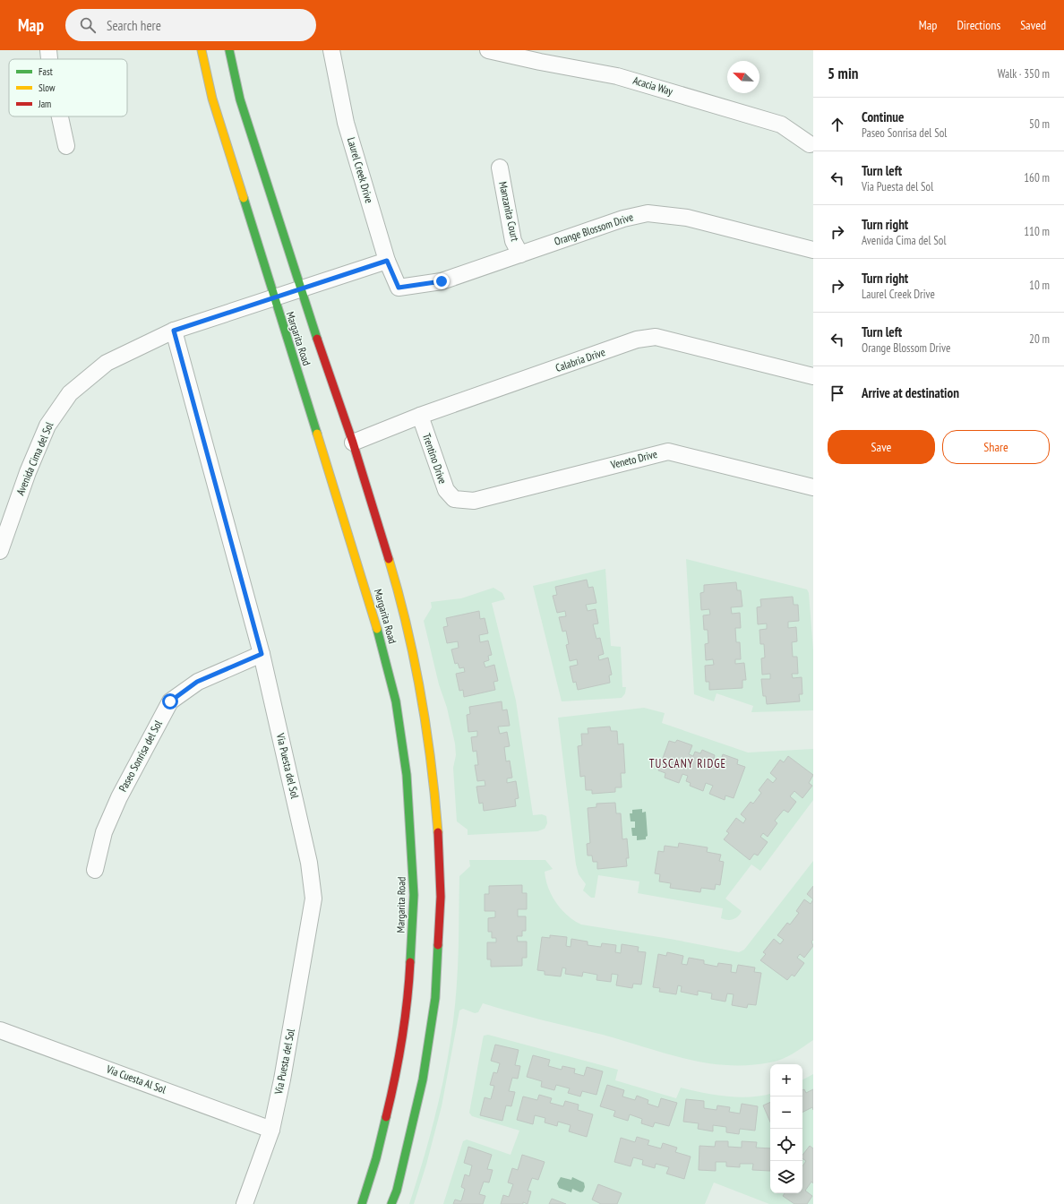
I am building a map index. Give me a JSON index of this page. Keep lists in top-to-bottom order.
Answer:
{
  "streets": {
    "main road": ["Margarita Road"],
    "street": [
      "Acacia Way",
      "Laurel Creek Drive",
      "Manzanita Court",
      "Orange Blossom Drive",
      "Calabria Drive",
      "Avenida Cima del Sol",
      "Trentino Drive",
      "Veneto Drive",
      "Paseo Sonrisa del Sol",
      "Via Puesta del Sol",
      "Via Cuesta Al Sol"
    ]
  },
  "crossings": [
    ["Laurel Creek Drive", "Orange Blossom Drive"],
    ["Laurel Creek Drive", "Avenida Cima del Sol"],
    ["Manzanita Court", "Orange Blossom Drive"],
    ["Margarita Road", "Calabria Drive"],
    ["Margarita Road", "Avenida Cima del Sol"],
    ["Calabria Drive", "Trentino Drive"],
    ["Avenida Cima del Sol", "Via Puesta del Sol"],
    ["Trentino Drive", "Veneto Drive"],
    ["Paseo Sonrisa del Sol", "Via Puesta del Sol"],
    ["Via Puesta del Sol", "Via Cuesta Al Sol"]
  ],
  "districts": ["TUSCANY RIDGE"],
  "legend": ["Fast", "Slow", "Jam"],
  "north": "top left",
  "page": {
    "header": "Map",
    "search": "Search here",
    "nav": ["Map", "Directions", "Saved"],
    "heading": ["5 min", "Walk · 350 m"],
    "list": [
      ["Continue", "Paseo Sonrisa del Sol", "50 m"],
      ["Turn left", "Via Puesta del Sol", "160 m"],
      ["Turn right", "Avenida Cima del Sol", "110 m"],
      ["Turn right", "Laurel Creek Drive", "10 m"],
      ["Turn left", "Orange Blossom Drive", "20 m"],
      "Arrive at destination"
    ],
    "buttons": ["Save", "Share"],
    "map_buttons": ["+", "−"]
  }
}
